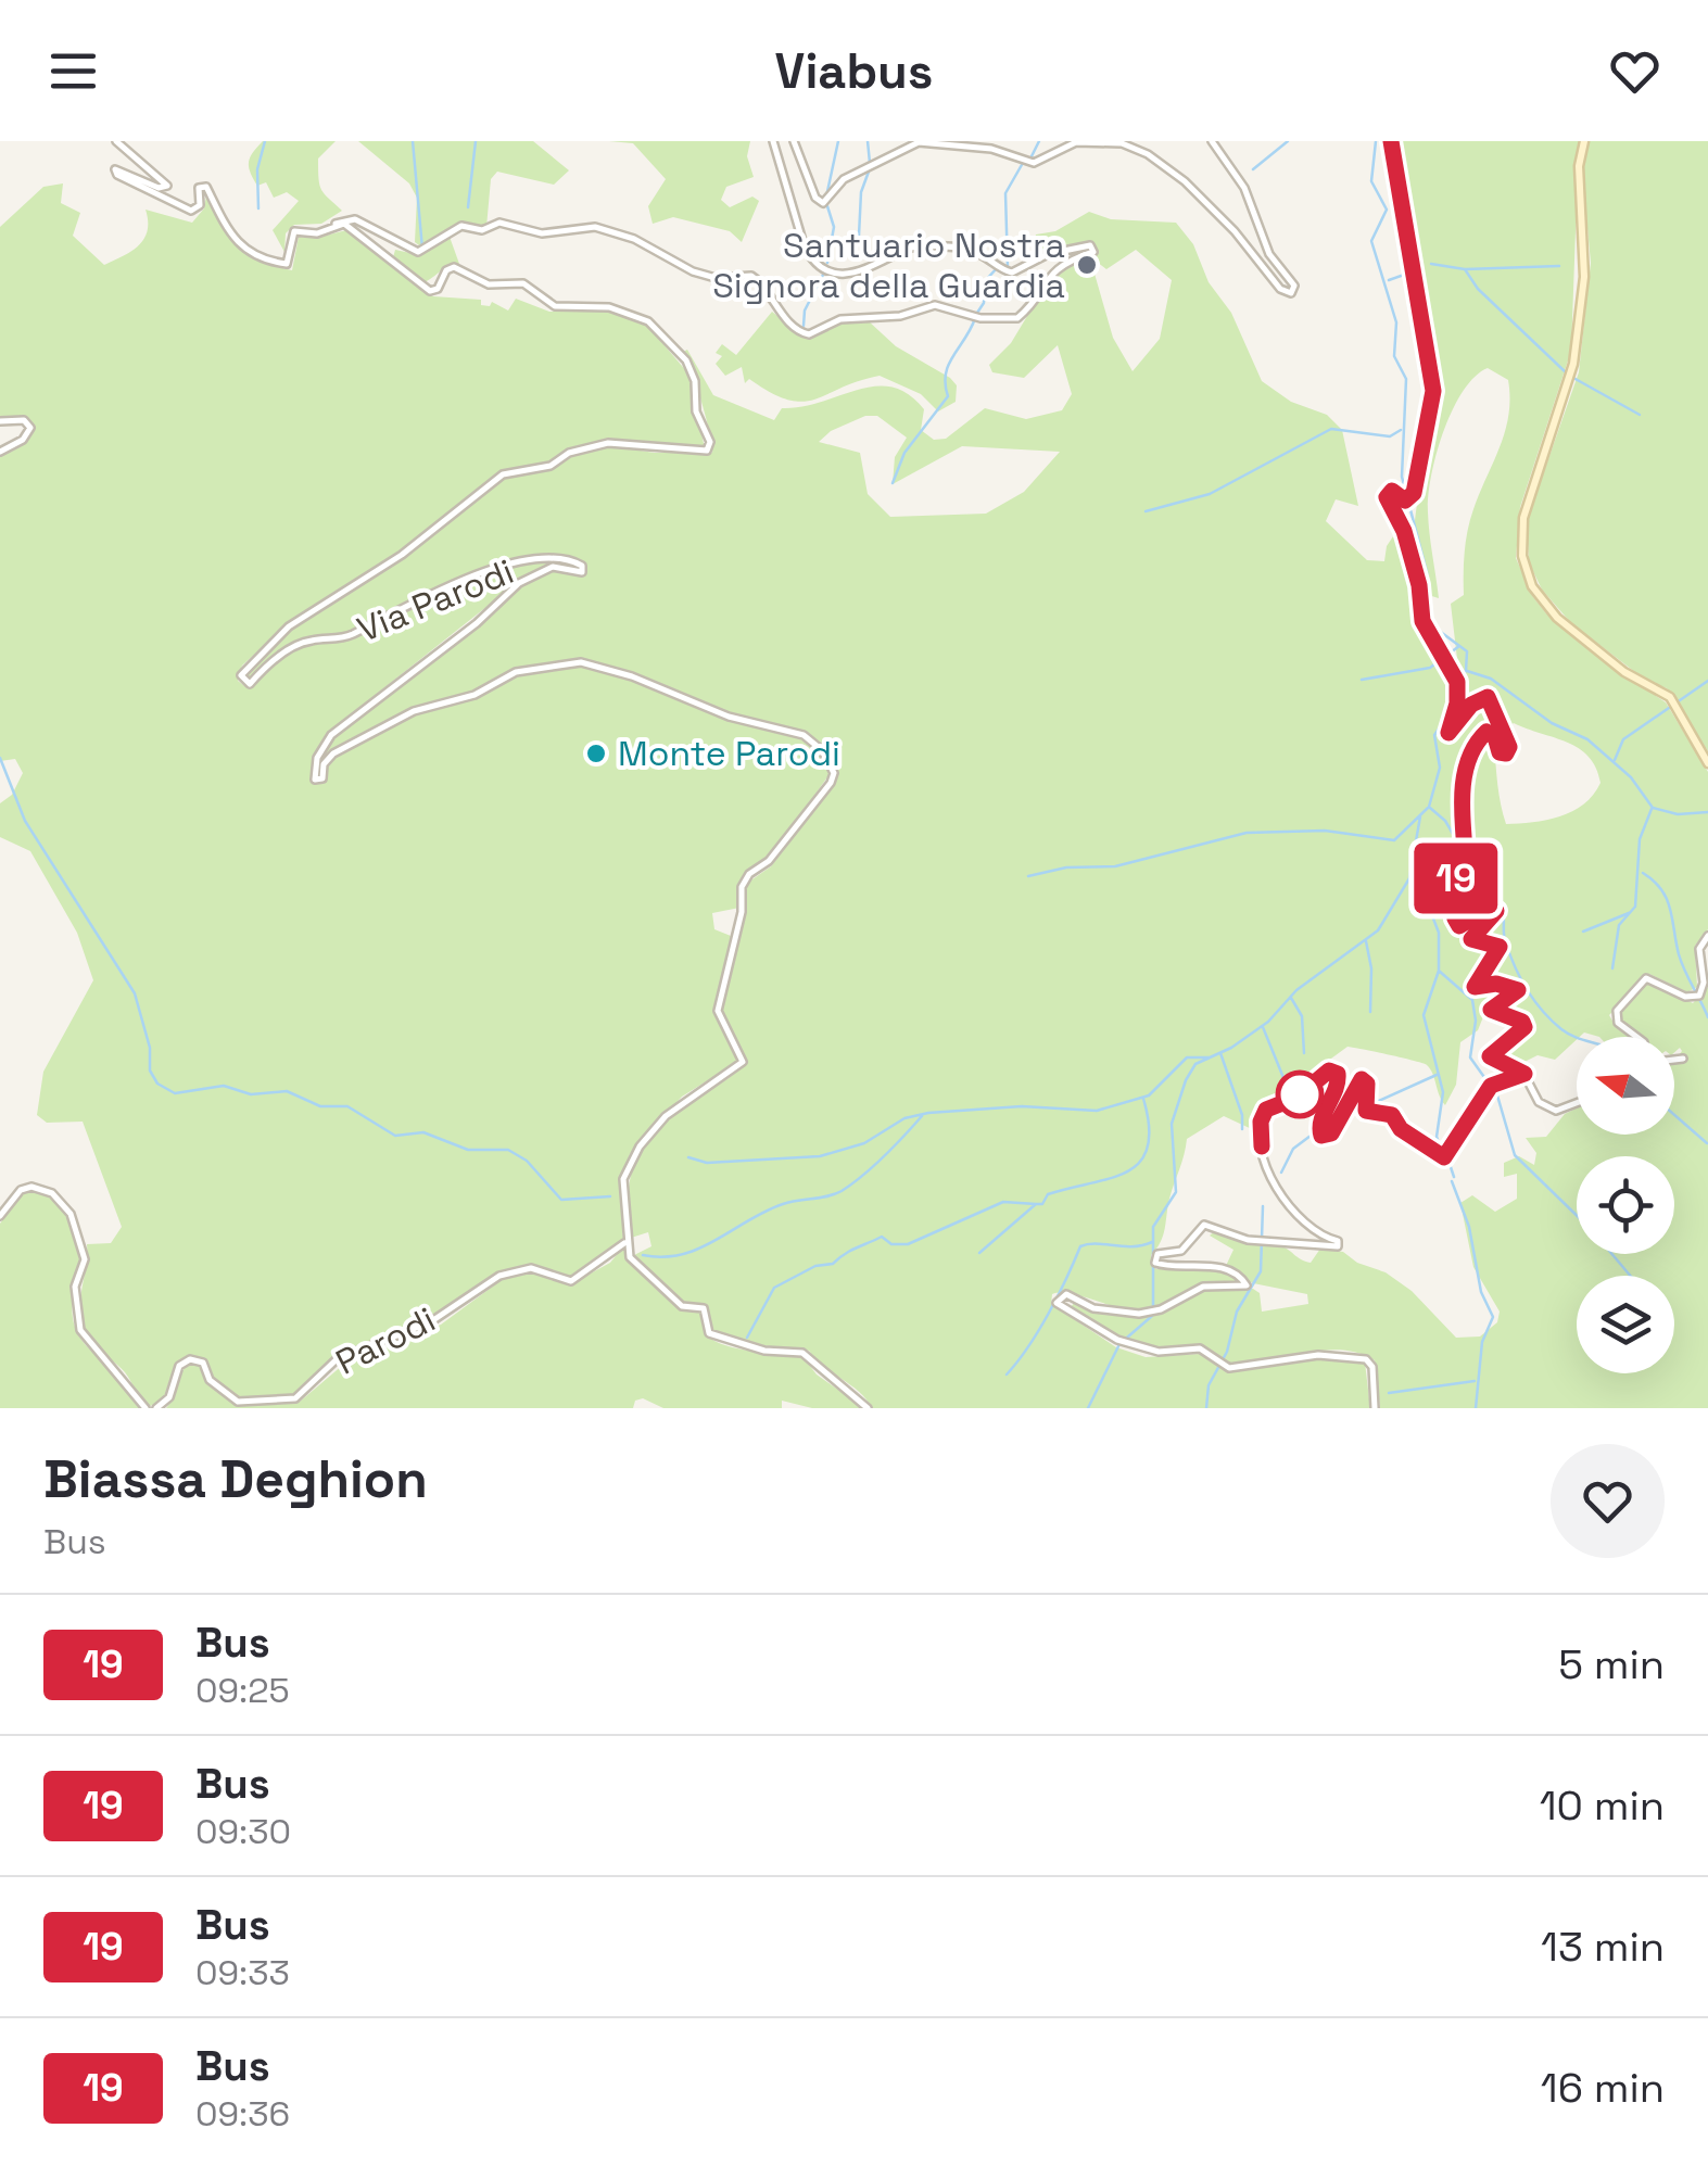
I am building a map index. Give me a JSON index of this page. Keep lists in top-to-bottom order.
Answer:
{
  "streets": {
    "street": ["Via Parodi", "Parodi"]
  },
  "crossings": [
    ["Via Parodi", "Parodi"]
  ],
  "places": ["Santuario Nostra Signora della Guardia", "Monte Parodi"],
  "lines": ["bus line 19"],
  "north": "left",
  "page": {
    "header": "Viabus",
    "on_map": "19",
    "heading": ["Biassa Deghion", "Bus"],
    "list": [
      {
        "mark": "19",
        "name": "Bus",
        "note": "09:25",
        "value": "5 min"
      },
      {
        "mark": "19",
        "name": "Bus",
        "note": "09:30",
        "value": "10 min"
      },
      {
        "mark": "19",
        "name": "Bus",
        "note": "09:33",
        "value": "13 min"
      },
      {
        "mark": "19",
        "name": "Bus",
        "note": "09:36",
        "value": "16 min"
      }
    ]
  }
}
